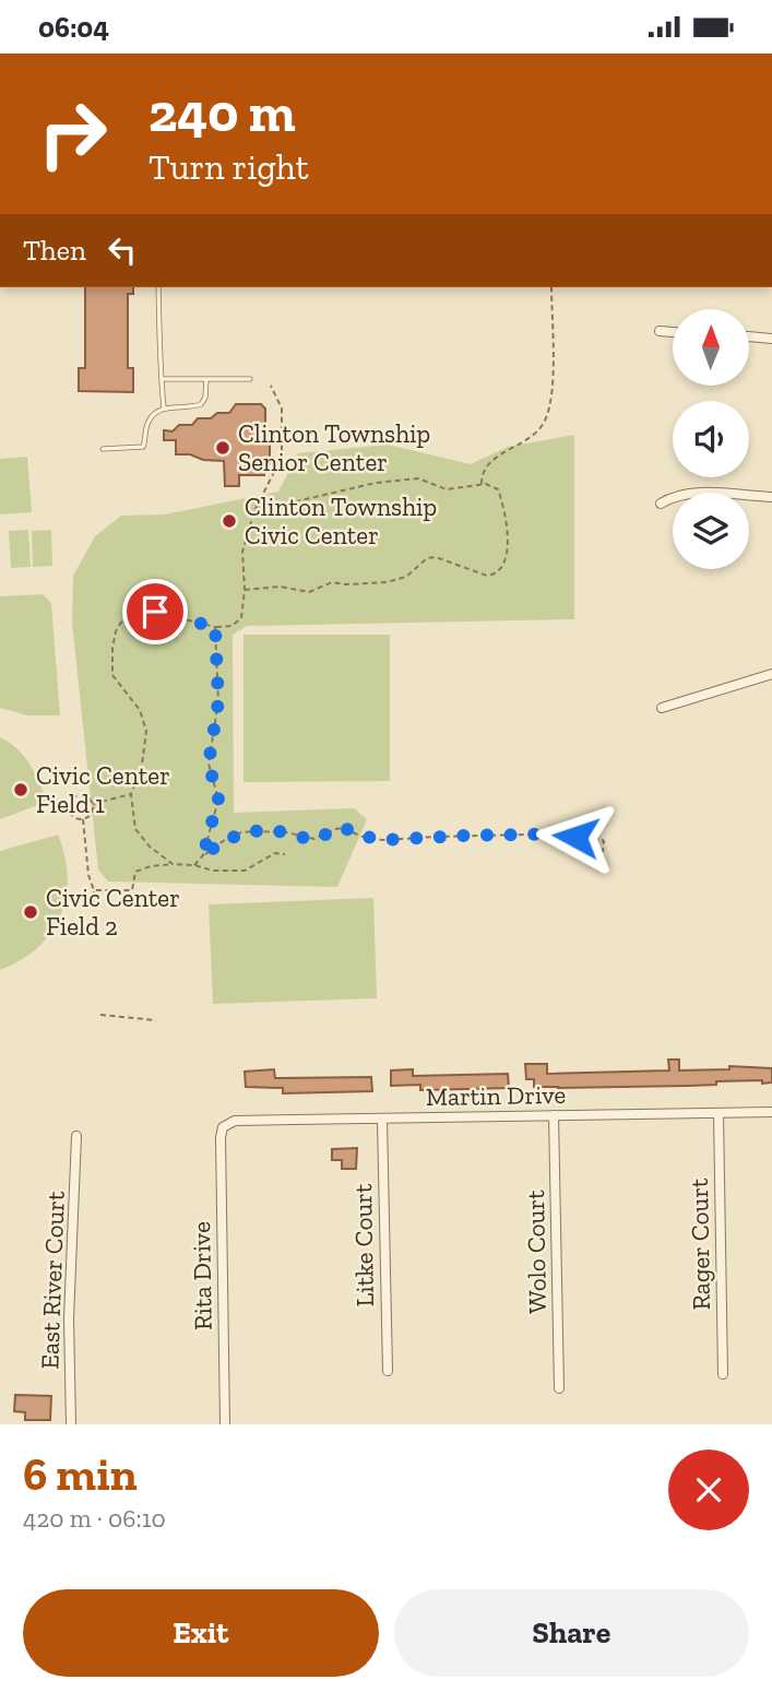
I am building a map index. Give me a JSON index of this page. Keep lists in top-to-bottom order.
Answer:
{
  "streets": {
    "street": [
      "Martin Drive",
      "Rager Court",
      "Litke Court",
      "Wolo Court",
      "Rita Drive",
      "East River Court"
    ]
  },
  "crossings": [
    ["Martin Drive", "Rager Court"],
    ["Martin Drive", "Litke Court"],
    ["Martin Drive", "Wolo Court"],
    ["Martin Drive", "Rita Drive"]
  ],
  "places": [
    "Clinton Township Senior Center",
    "Clinton Township Civic Center",
    "Civic Center Field 1",
    "Civic Center Field 2"
  ],
  "north": "top",
  "page": {
    "status": "06:04",
    "turn": ["240 m", "Turn right"],
    "then": "Then",
    "heading": ["6 min", "420 m · 06:10"],
    "buttons": ["Exit", "Share"]
  }
}
